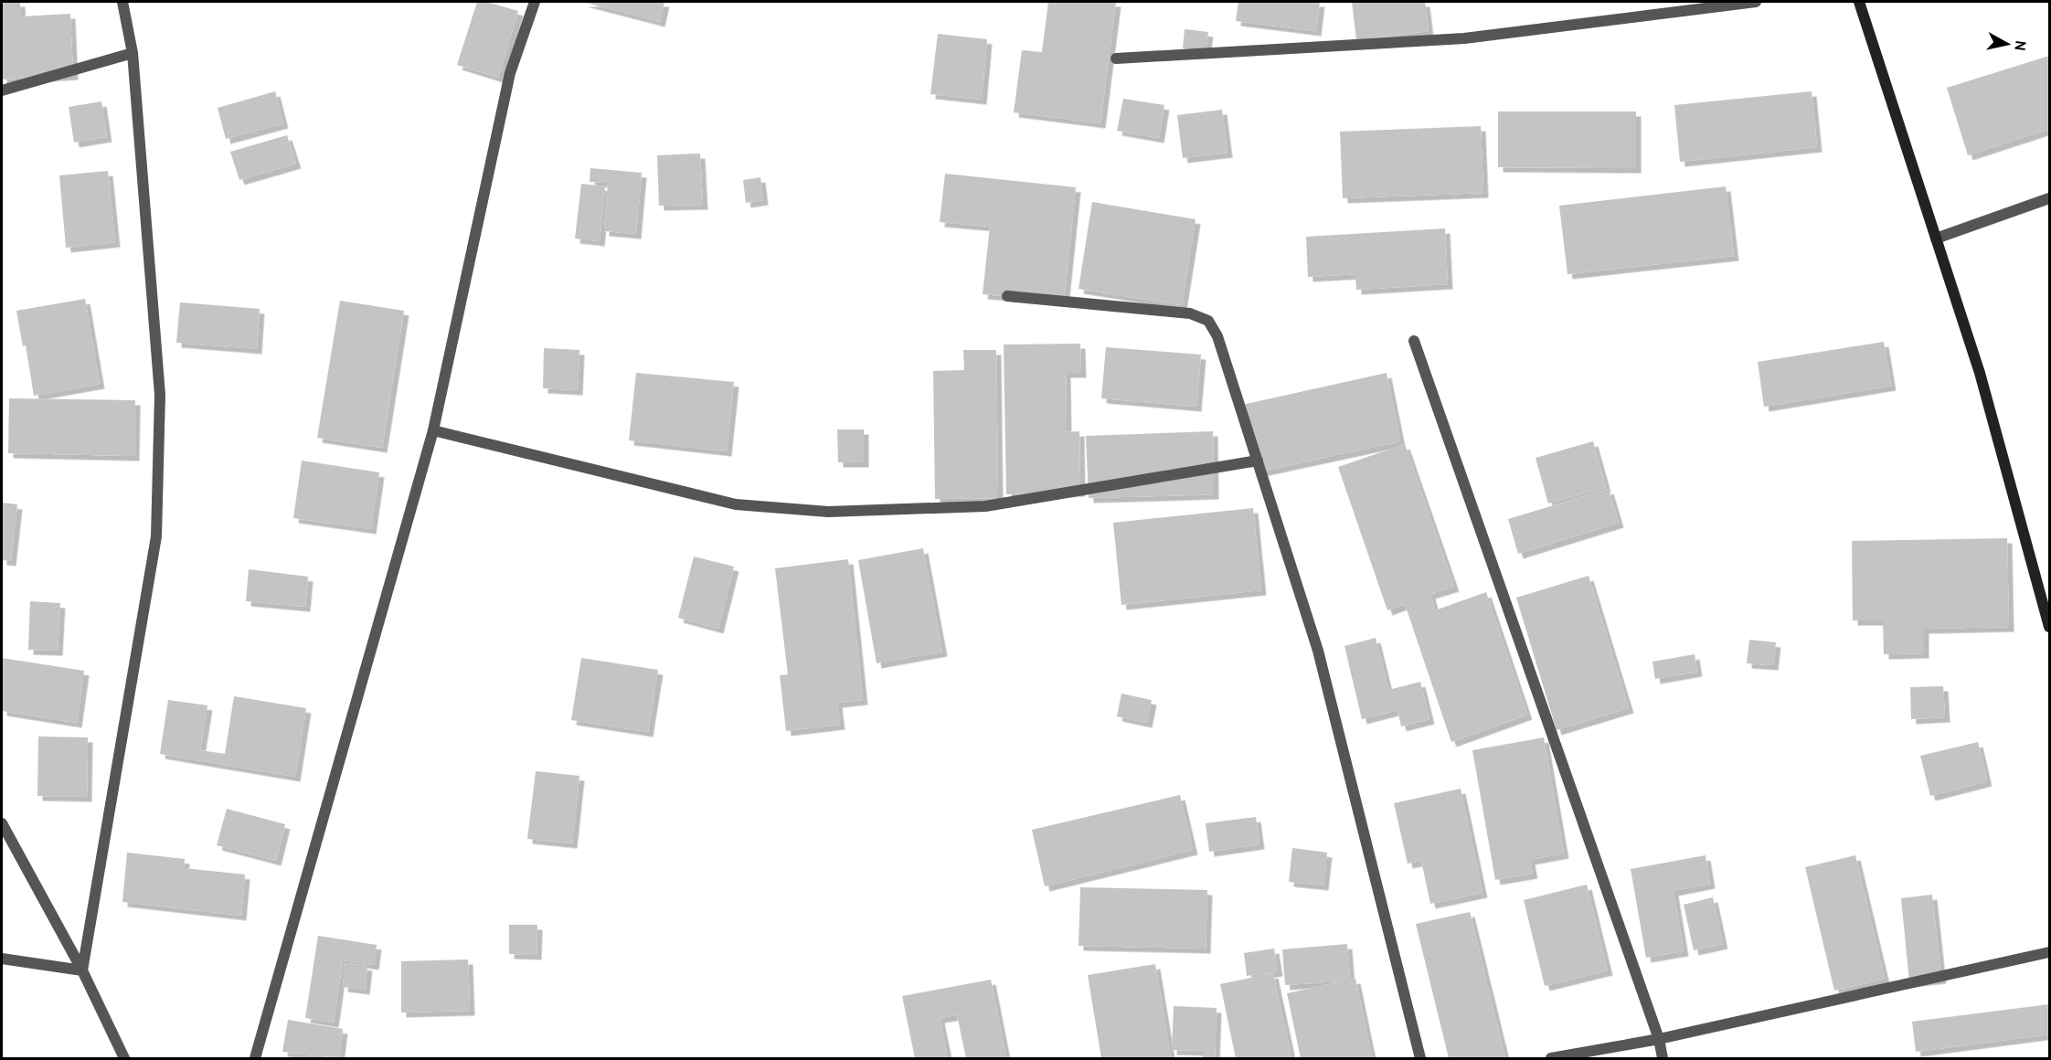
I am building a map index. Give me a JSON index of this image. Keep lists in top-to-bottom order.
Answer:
{
  "north": "right"
}
